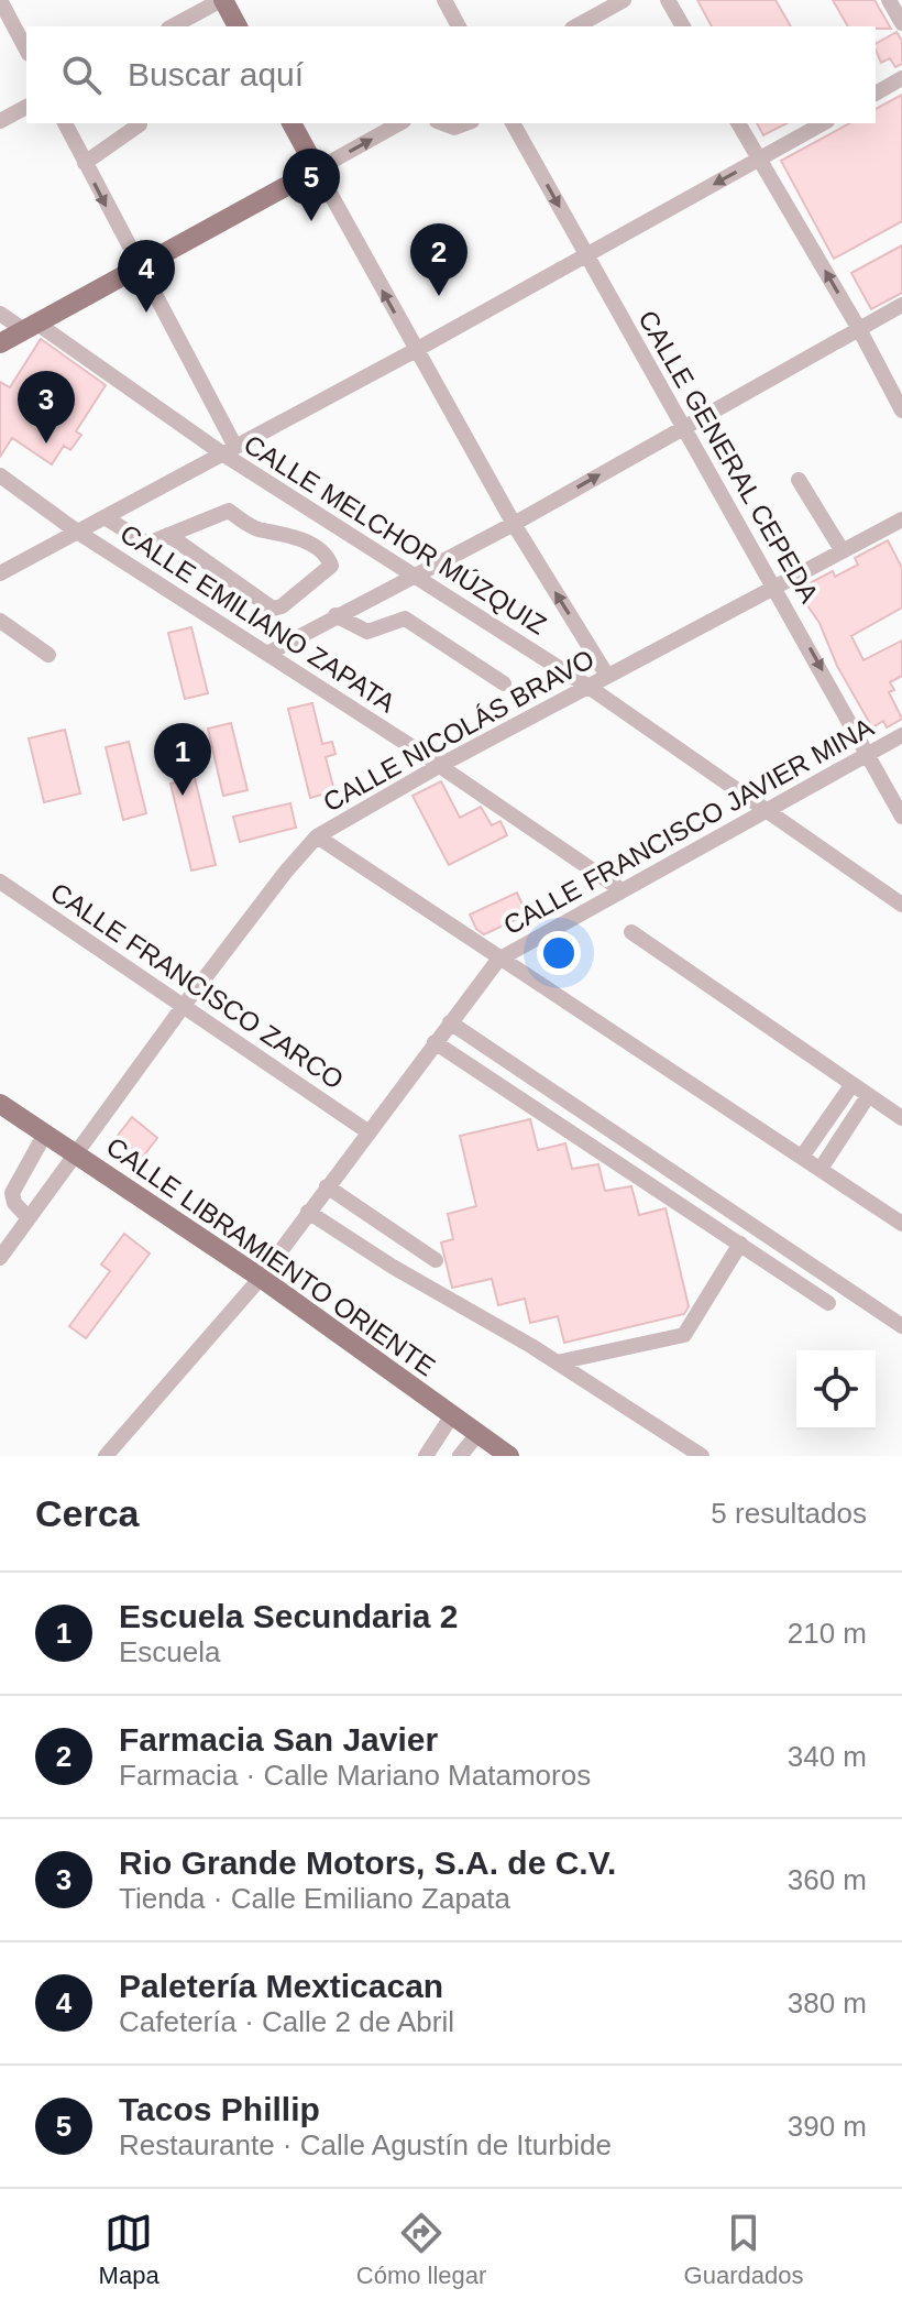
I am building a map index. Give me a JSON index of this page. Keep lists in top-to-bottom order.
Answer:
{
  "streets": {
    "main road": ["CALLE LIBRAMIENTO ORIENTE"],
    "street": [
      "CALLE GENERAL CEPEDA",
      "CALLE MELCHOR MÚZQUIZ",
      "CALLE EMILIANO ZAPATA",
      "CALLE NICOLÁS BRAVO",
      "CALLE FRANCISCO JAVIER MINA",
      "CALLE FRANCISCO ZARCO"
    ]
  },
  "crossings": [
    ["CALLE GENERAL CEPEDA", "CALLE NICOLÁS BRAVO"],
    ["CALLE GENERAL CEPEDA", "CALLE FRANCISCO JAVIER MINA"],
    ["CALLE MELCHOR MÚZQUIZ", "CALLE NICOLÁS BRAVO"],
    ["CALLE MELCHOR MÚZQUIZ", "CALLE FRANCISCO JAVIER MINA"],
    ["CALLE EMILIANO ZAPATA", "CALLE NICOLÁS BRAVO"],
    ["CALLE EMILIANO ZAPATA", "CALLE FRANCISCO JAVIER MINA"],
    ["CALLE NICOLÁS BRAVO", "CALLE FRANCISCO ZARCO"],
    ["CALLE NICOLÁS BRAVO", "CALLE LIBRAMIENTO ORIENTE"],
    ["CALLE FRANCISCO JAVIER MINA", "CALLE FRANCISCO ZARCO"],
    ["CALLE FRANCISCO JAVIER MINA", "CALLE LIBRAMIENTO ORIENTE"]
  ],
  "one_way": ["CALLE GENERAL CEPEDA"],
  "page": {
    "search": "Buscar aquí",
    "pins": [
      "5",
      "2",
      "4",
      "3",
      "1"
    ],
    "heading": ["Cerca", "5 resultados"],
    "list": [
      {
        "mark": "1",
        "name": "Escuela Secundaria 2",
        "note": "Escuela",
        "value": "210 m"
      },
      {
        "mark": "2",
        "name": "Farmacia San Javier",
        "note": "Farmacia · Calle Mariano Matamoros",
        "value": "340 m"
      },
      {
        "mark": "3",
        "name": "Rio Grande Motors, S.A. de C.V.",
        "note": "Tienda · Calle Emiliano Zapata",
        "value": "360 m"
      },
      {
        "mark": "4",
        "name": "Paletería Mexticacan",
        "note": "Cafetería · Calle 2 de Abril",
        "value": "380 m"
      },
      {
        "mark": "5",
        "name": "Tacos Phillip",
        "note": "Restaurante · Calle Agustín de Iturbide",
        "value": "390 m"
      }
    ],
    "nav": ["Mapa", "Cómo llegar", "Guardados"]
  }
}
